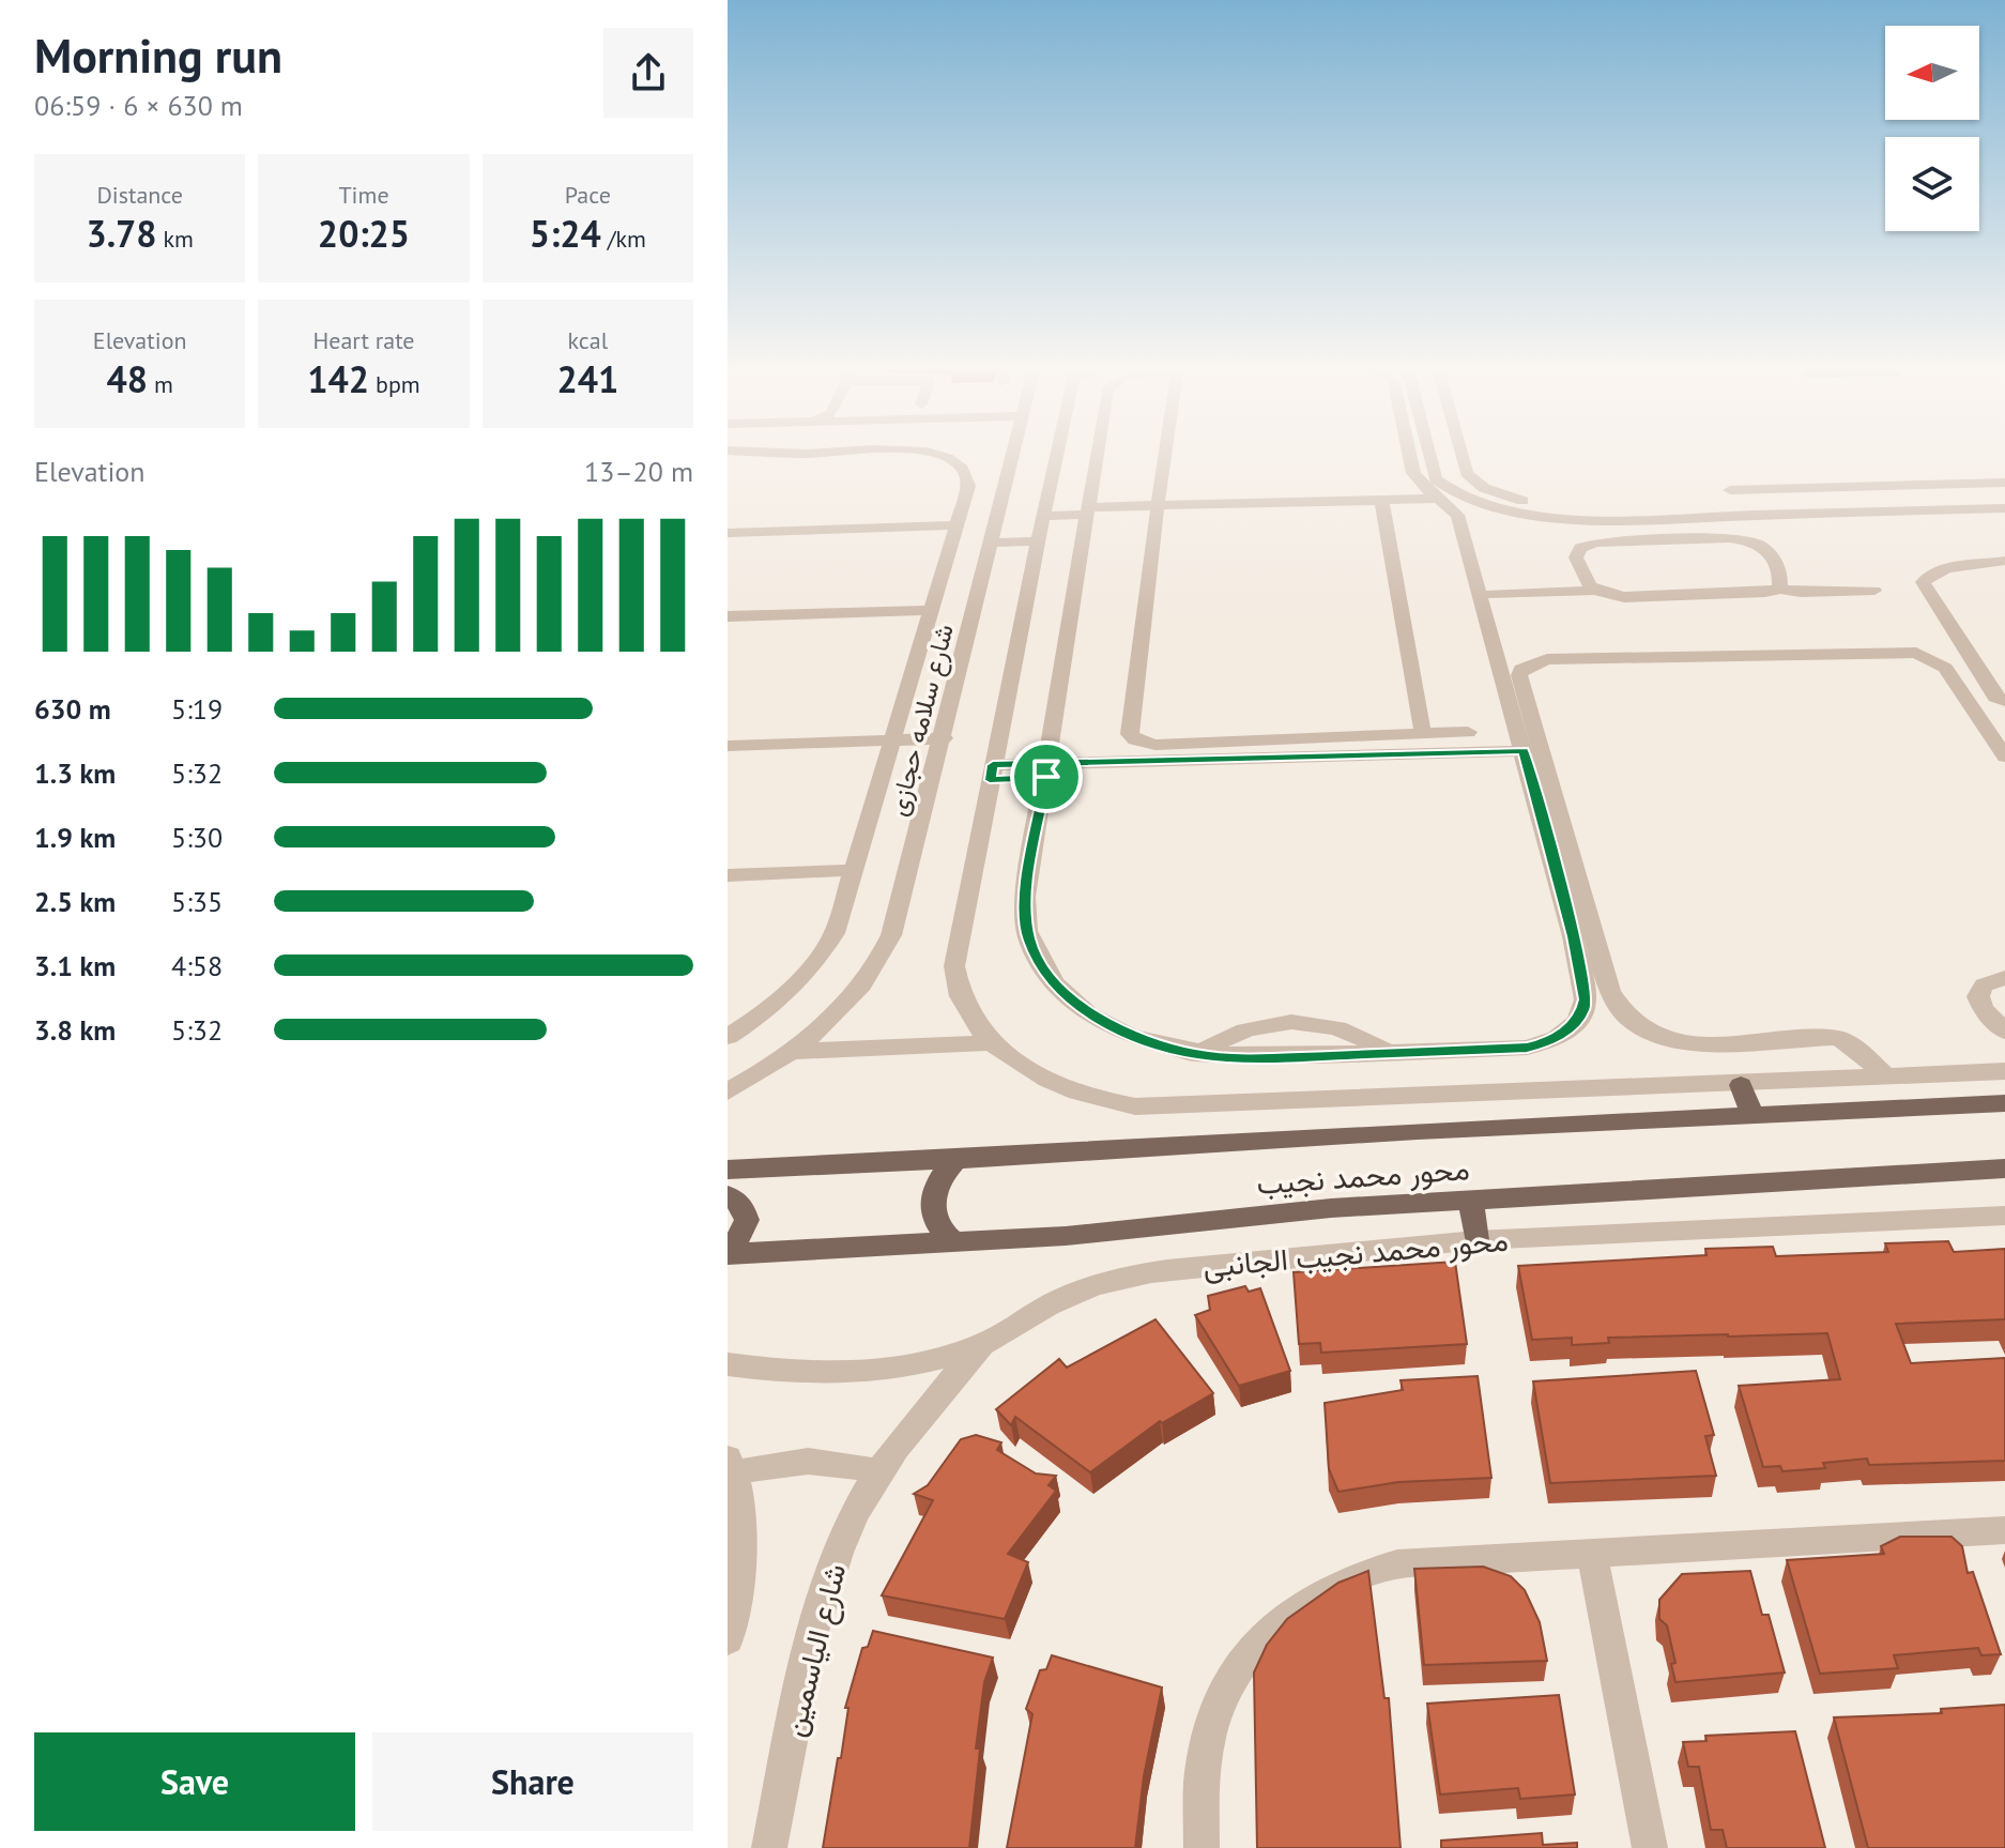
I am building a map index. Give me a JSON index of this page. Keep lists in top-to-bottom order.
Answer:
{
  "streets": {
    "main road": ["محور محمد نجيب"],
    "street": ["شارع سلامه حجازى", "محور محمد نجيب الجانبى", "شارع الياسمين"]
  },
  "crossings": [
    ["محور محمد نجيب الجانبى", "شارع الياسمين"]
  ],
  "north": "left",
  "page": {
    "heading": ["Morning run", "06:59 · 6 × 630 m"],
    "stats": [
      ["Distance", "3.78 km"],
      ["Time", "20:25"],
      ["Pace", "5:24 /km"],
      ["Elevation", "48 m"],
      ["Heart rate", "142 bpm"],
      ["kcal", "241"]
    ],
    "chart": ["Elevation", "13–20 m"],
    "list": [
      {
        "name": "630 m",
        "note": "5:19"
      },
      {
        "name": "1.3 km",
        "note": "5:32"
      },
      {
        "name": "1.9 km",
        "note": "5:30"
      },
      {
        "name": "2.5 km",
        "note": "5:35"
      },
      {
        "name": "3.1 km",
        "note": "4:58"
      },
      {
        "name": "3.8 km",
        "note": "5:32"
      }
    ],
    "buttons": ["Save", "Share"]
  }
}
